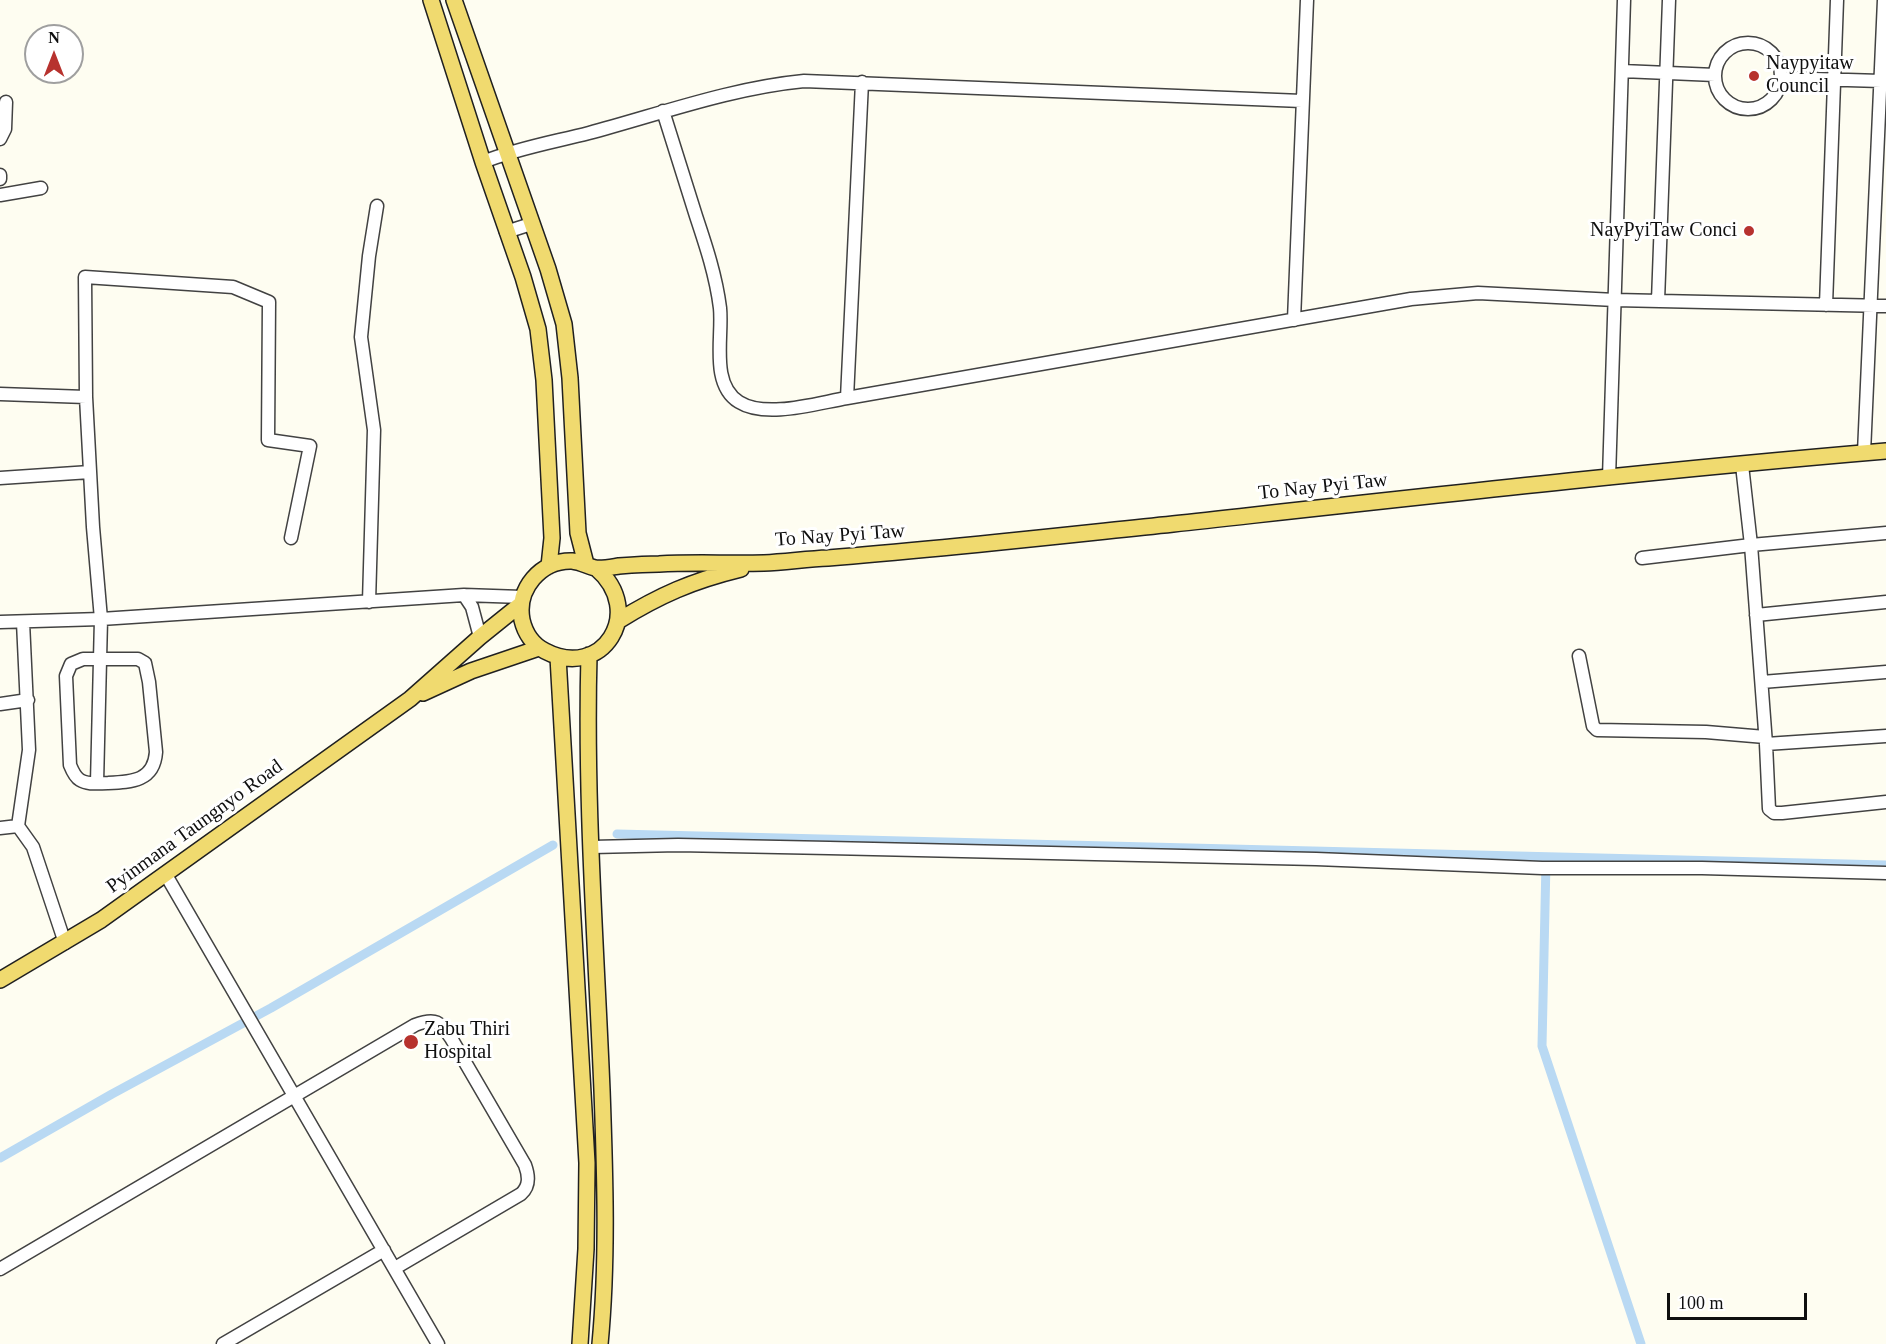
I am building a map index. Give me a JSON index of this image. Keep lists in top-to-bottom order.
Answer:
{
  "streets": {
    "main road": ["To Nay Pyi Taw", "Pyinmana Taungnyo Road"]
  },
  "places": ["Naypyitaw Council", "NayPyiTaw Conci", "Zabu Thiri Hospital"],
  "scale_bar": "100 m",
  "north": "top"
}
